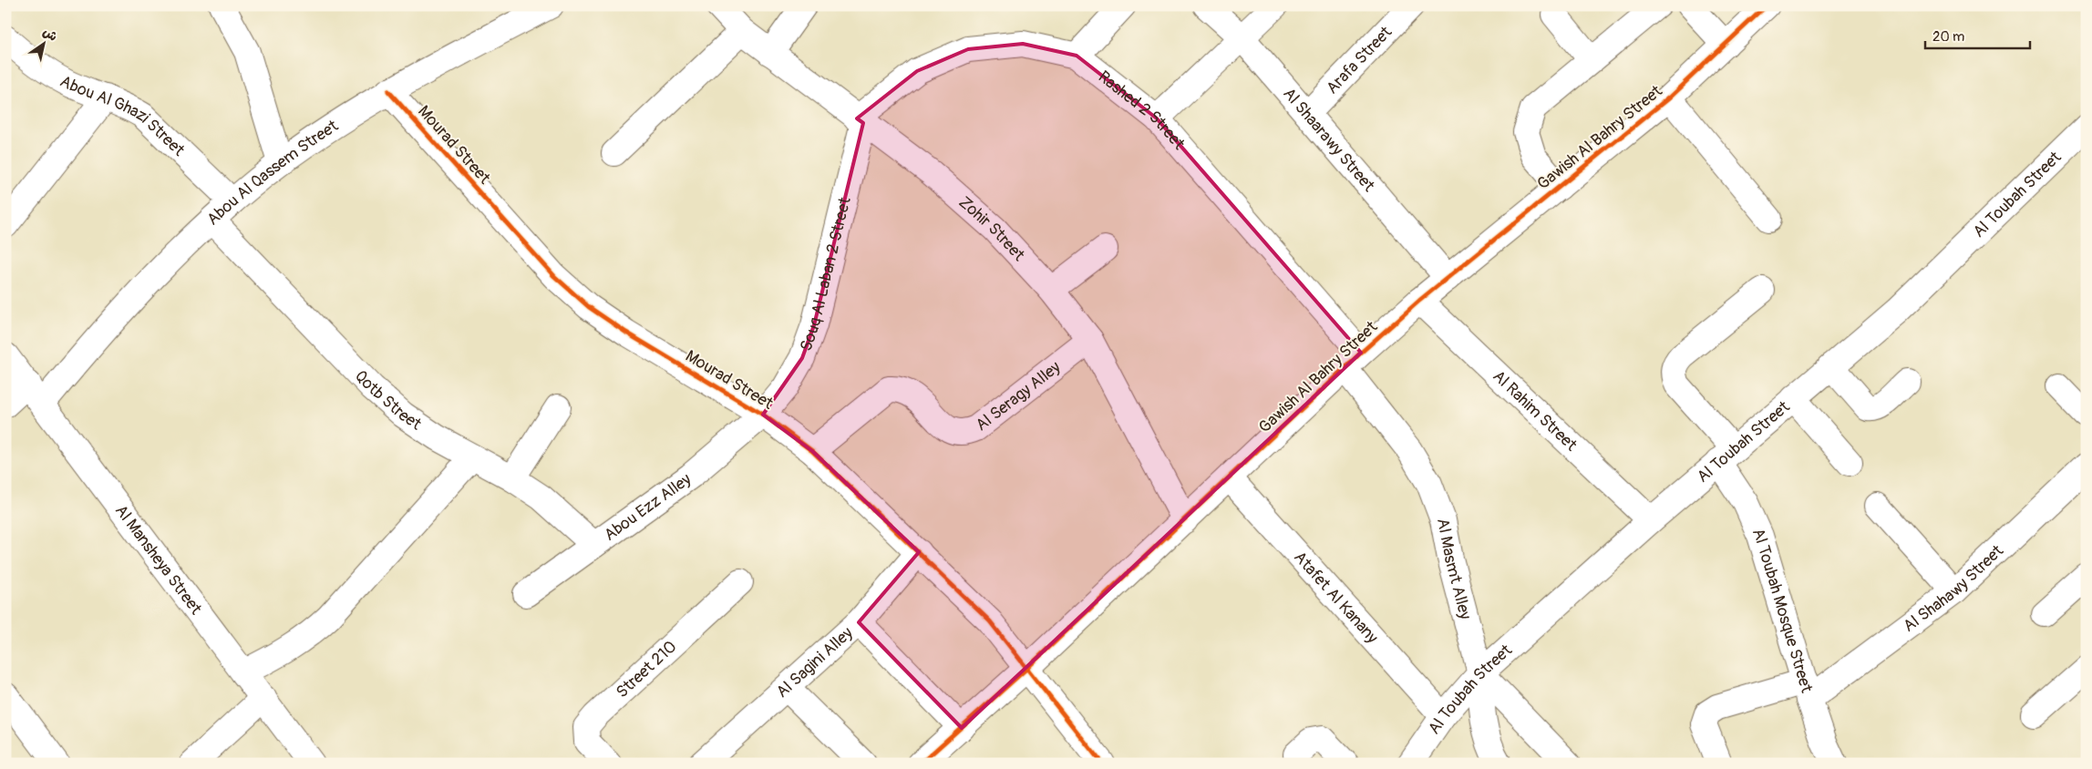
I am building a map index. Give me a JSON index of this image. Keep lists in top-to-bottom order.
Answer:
{
  "streets": {
    "street": [
      "Arafa Street",
      "Rashed 2 Street",
      "Abou Al Ghazi Street",
      "Gawish Al Bahry Street",
      "Al Shaarawy Street",
      "Mourad Street",
      "Abou Al Qassem Street",
      "Al Toubah Street",
      "Zohir Street",
      "Souq Al Laban 2 Street",
      "Al Seragy Alley",
      "Qotb Street",
      "Al Rahim Street",
      "Abou Ezz Alley",
      "Al Mansheya Street",
      "Al Masmt Alley",
      "Al Shahawy Street",
      "Atafet Al Kanany",
      "Al Toubah Mosque Street",
      "Al Sagini Alley",
      "Street 210"
    ]
  },
  "crossings": [
    ["Arafa Street", "Al Shaarawy Street"],
    ["Rashed 2 Street", "Gawish Al Bahry Street"],
    ["Rashed 2 Street", "Zohir Street"],
    ["Rashed 2 Street", "Souq Al Laban 2 Street"],
    ["Rashed 2 Street", "Al Masmt Alley"],
    ["Abou Al Ghazi Street", "Abou Al Qassem Street"],
    ["Gawish Al Bahry Street", "Al Shaarawy Street"],
    ["Gawish Al Bahry Street", "Mourad Street"],
    ["Gawish Al Bahry Street", "Zohir Street"],
    ["Gawish Al Bahry Street", "Al Rahim Street"],
    ["Gawish Al Bahry Street", "Al Masmt Alley"],
    ["Gawish Al Bahry Street", "Atafet Al Kanany"],
    ["Mourad Street", "Abou Al Qassem Street"],
    ["Mourad Street", "Souq Al Laban 2 Street"],
    ["Mourad Street", "Al Seragy Alley"],
    ["Mourad Street", "Abou Ezz Alley"],
    ["Mourad Street", "Al Sagini Alley"],
    ["Abou Al Qassem Street", "Qotb Street"],
    ["Abou Al Qassem Street", "Al Mansheya Street"],
    ["Al Toubah Street", "Al Rahim Street"],
    ["Al Toubah Street", "Al Masmt Alley"],
    ["Al Toubah Street", "Atafet Al Kanany"],
    ["Al Toubah Street", "Al Toubah Mosque Street"],
    ["Zohir Street", "Souq Al Laban 2 Street"],
    ["Zohir Street", "Al Seragy Alley"],
    ["Souq Al Laban 2 Street", "Abou Ezz Alley"],
    ["Qotb Street", "Abou Ezz Alley"],
    ["Al Shahawy Street", "Al Toubah Mosque Street"]
  ],
  "scale_bar": "20 m",
  "north": "top right"
}
